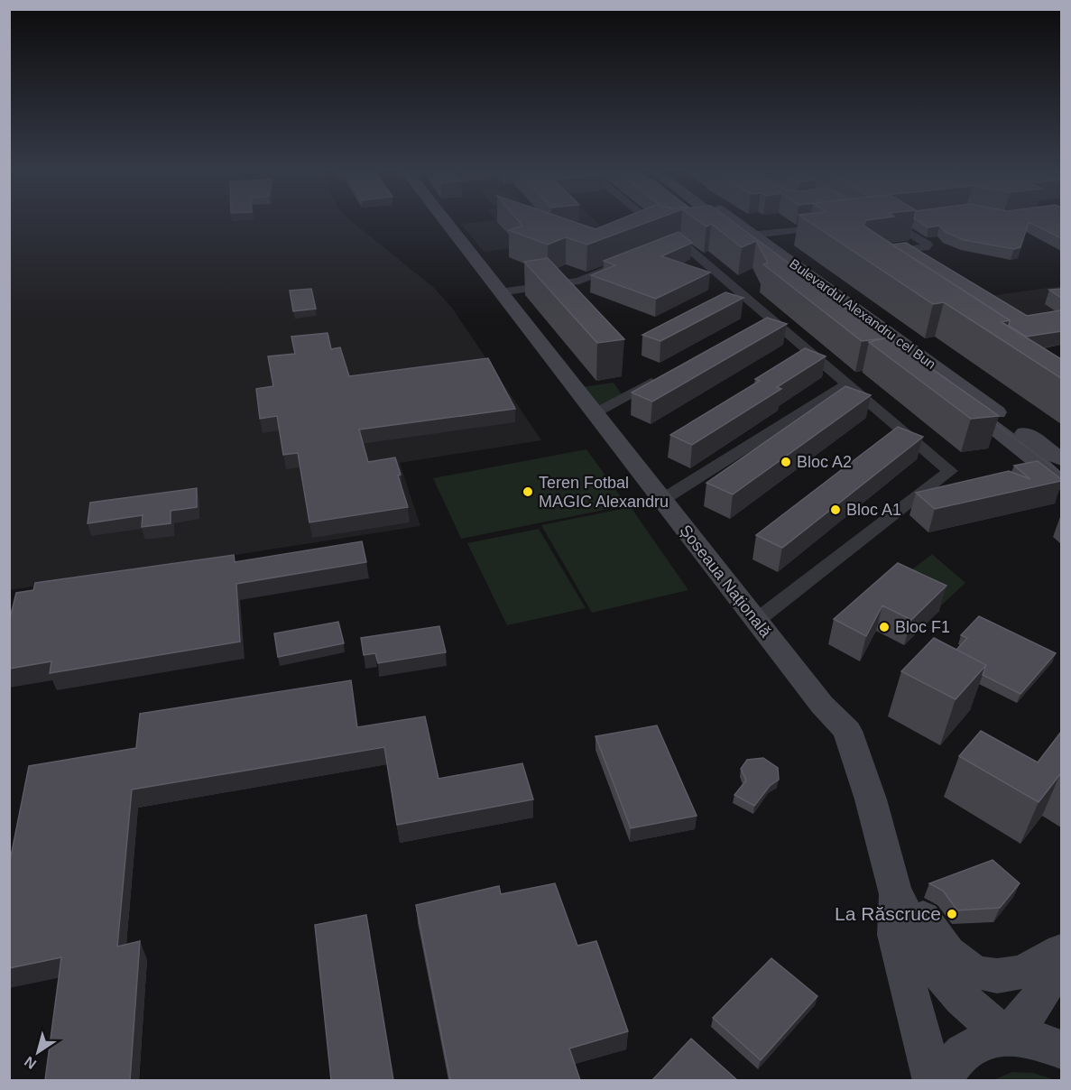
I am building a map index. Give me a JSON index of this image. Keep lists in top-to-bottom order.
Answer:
{
  "streets": {
    "main road": ["Bulevardul Alexandru cel Bun", "Șoseaua Națională"]
  },
  "places": [
    "Bloc A2",
    "Teren Fotbal MAGIC Alexandru",
    "Bloc A1",
    "Bloc F1",
    "La Răscruce"
  ],
  "north": "bottom left"
}
